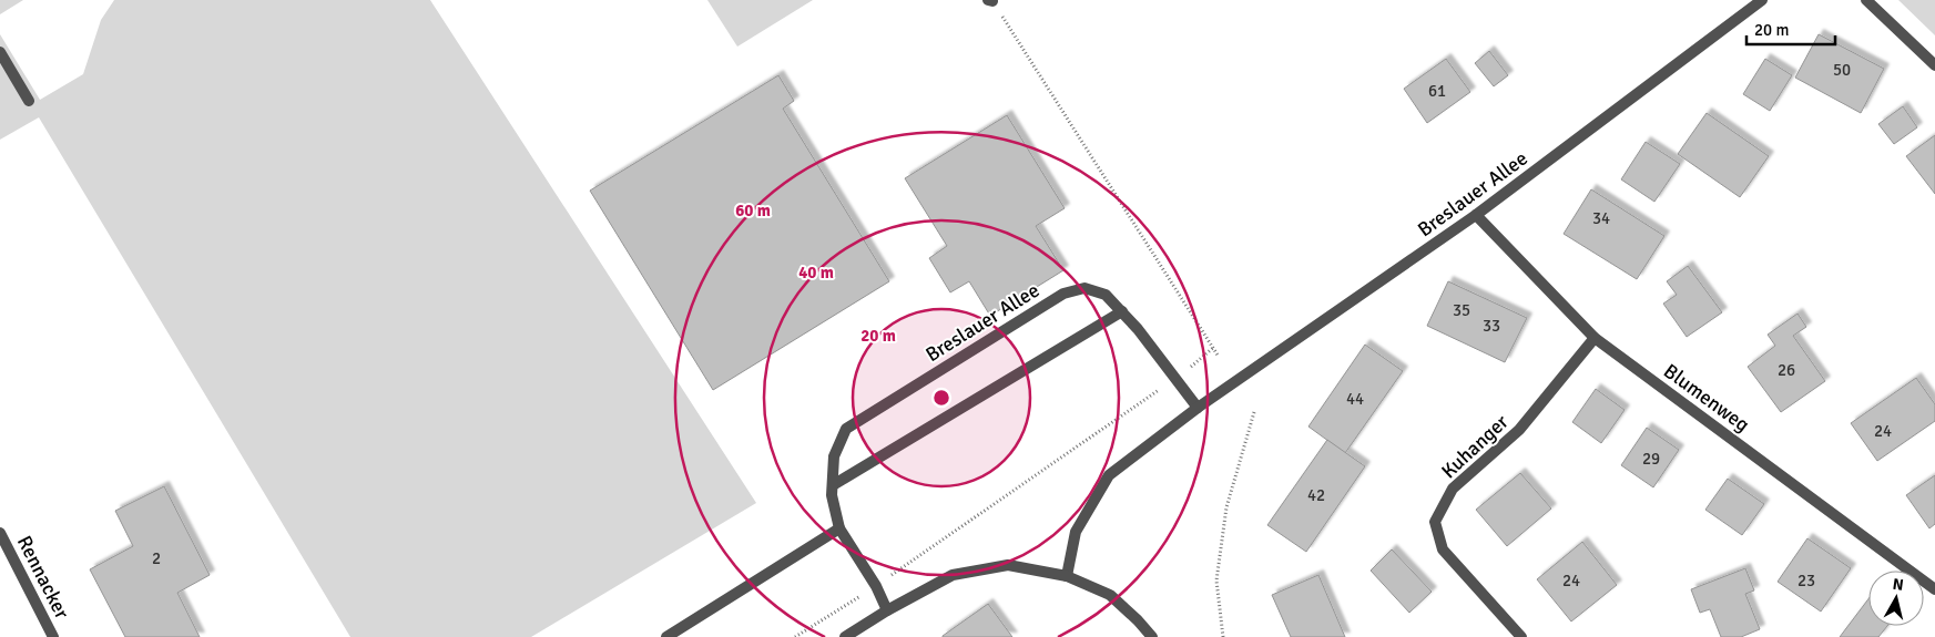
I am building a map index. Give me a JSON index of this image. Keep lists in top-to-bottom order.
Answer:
{
  "streets": {
    "street": [
      "Breslauer Allee",
      "Blumenweg",
      "Kuhanger",
      "Rennacker"
    ]
  },
  "crossings": [
    ["Breslauer Allee", "Blumenweg"],
    ["Blumenweg", "Kuhanger"]
  ],
  "house_numbers": [
    "50",
    "61",
    "34",
    "35",
    "33",
    "26",
    "44",
    "24",
    "29",
    "42",
    "2",
    "24",
    "23"
  ],
  "scale_bar": "20 m",
  "north": "top",
  "rings": ["60 m", "40 m", "20 m"]
}
